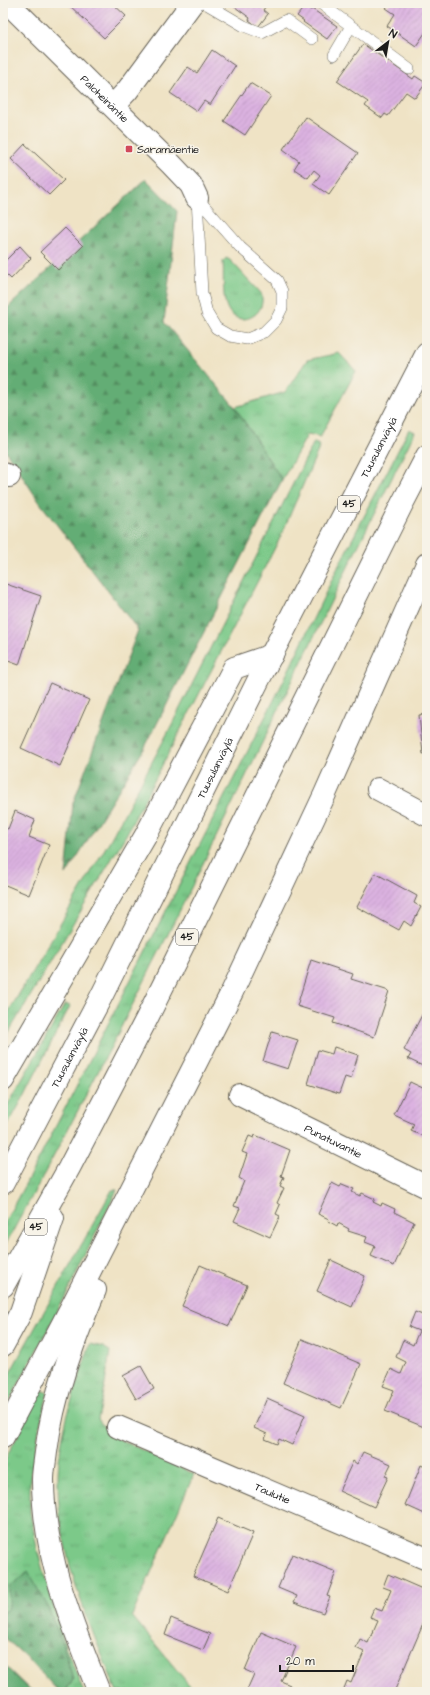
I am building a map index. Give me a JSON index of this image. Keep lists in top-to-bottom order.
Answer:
{
  "streets": {
    "main road": [
      "Paloheinäntie",
      "Tuusulanväylä",
      "45",
      "Punatuvantie",
      "Taulutie"
    ]
  },
  "places": {
    "transit": ["Saramäentie"]
  },
  "scale_bar": "20 m",
  "north": "top right"
}
